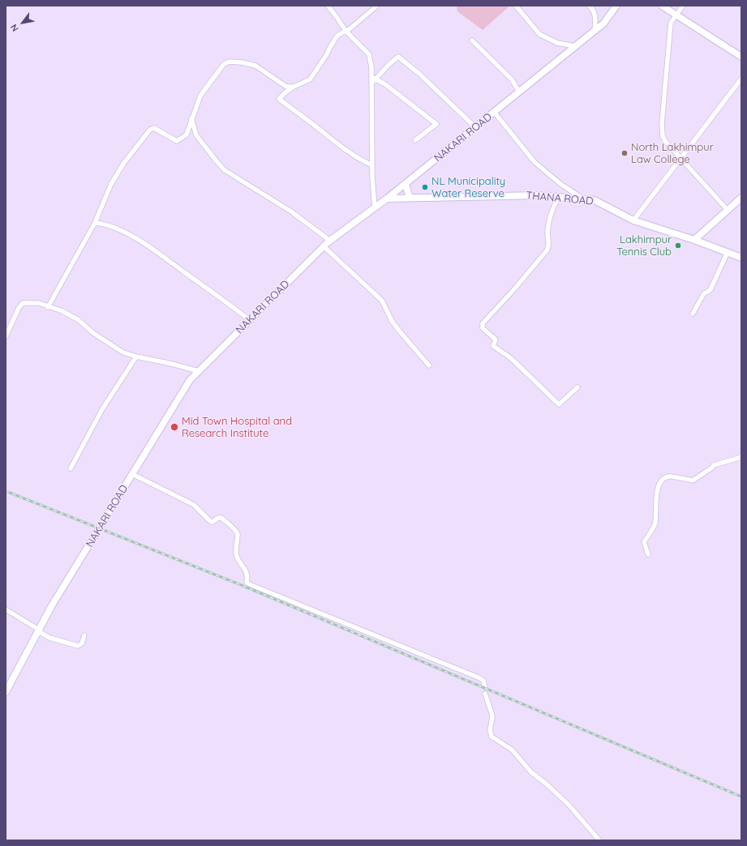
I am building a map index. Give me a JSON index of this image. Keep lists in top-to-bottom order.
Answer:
{
  "streets": {
    "street": ["NAKARI ROAD", "THANA ROAD"]
  },
  "crossings": [
    ["NAKARI ROAD", "THANA ROAD"]
  ],
  "places": [
    "North Lakhimpur Law College",
    "NL Municipality Water Reserve",
    "Lakhimpur Tennis Club",
    "Mid Town Hospital and Research Institute"
  ],
  "north": "bottom left"
}
